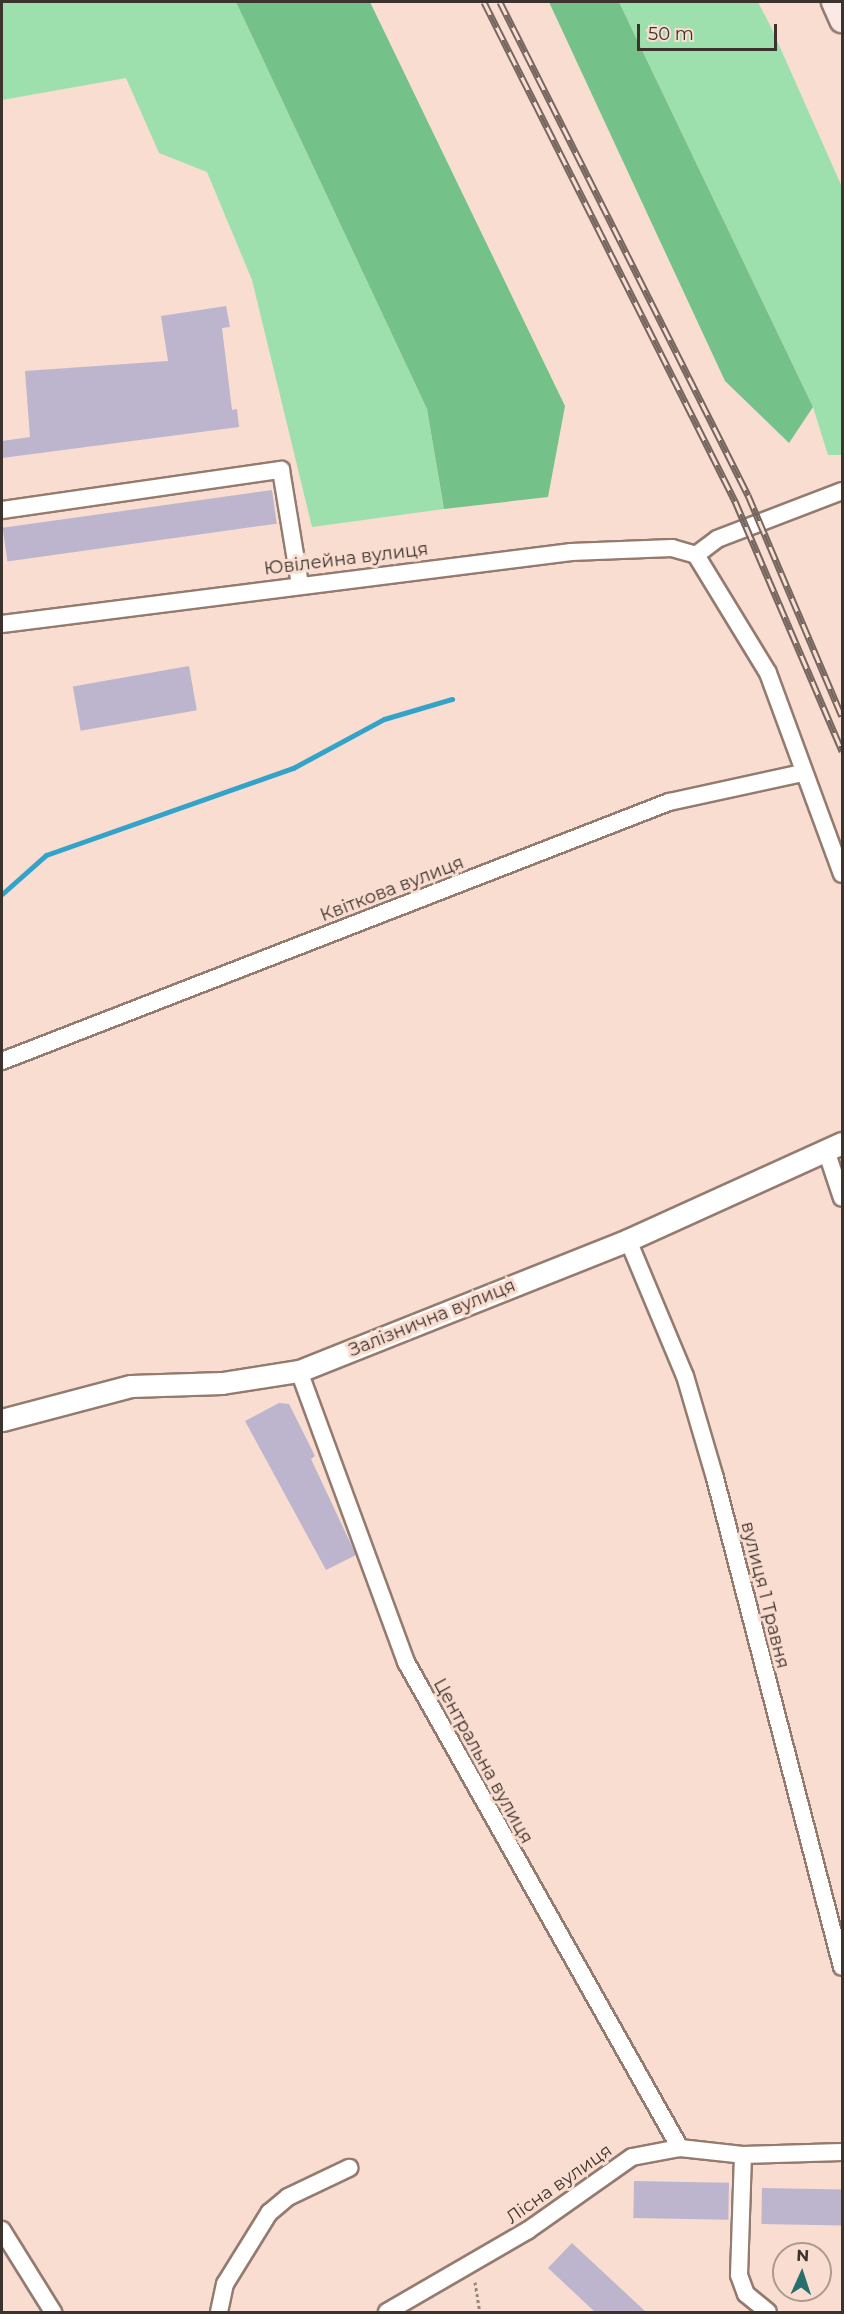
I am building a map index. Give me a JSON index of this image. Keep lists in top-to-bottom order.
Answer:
{
  "streets": {
    "street": [
      "Ювілейна вулиця",
      "Квіткова вулиця",
      "Залізнична вулиця",
      "вулиця 1 Травня",
      "Центральна вулиця",
      "Лісна вулиця"
    ]
  },
  "crossings": [
    ["Залізнична вулиця", "вулиця 1 Травня"],
    ["Залізнична вулиця", "Центральна вулиця"],
    ["Центральна вулиця", "Лісна вулиця"]
  ],
  "scale_bar": "50 m",
  "north": "top"
}
